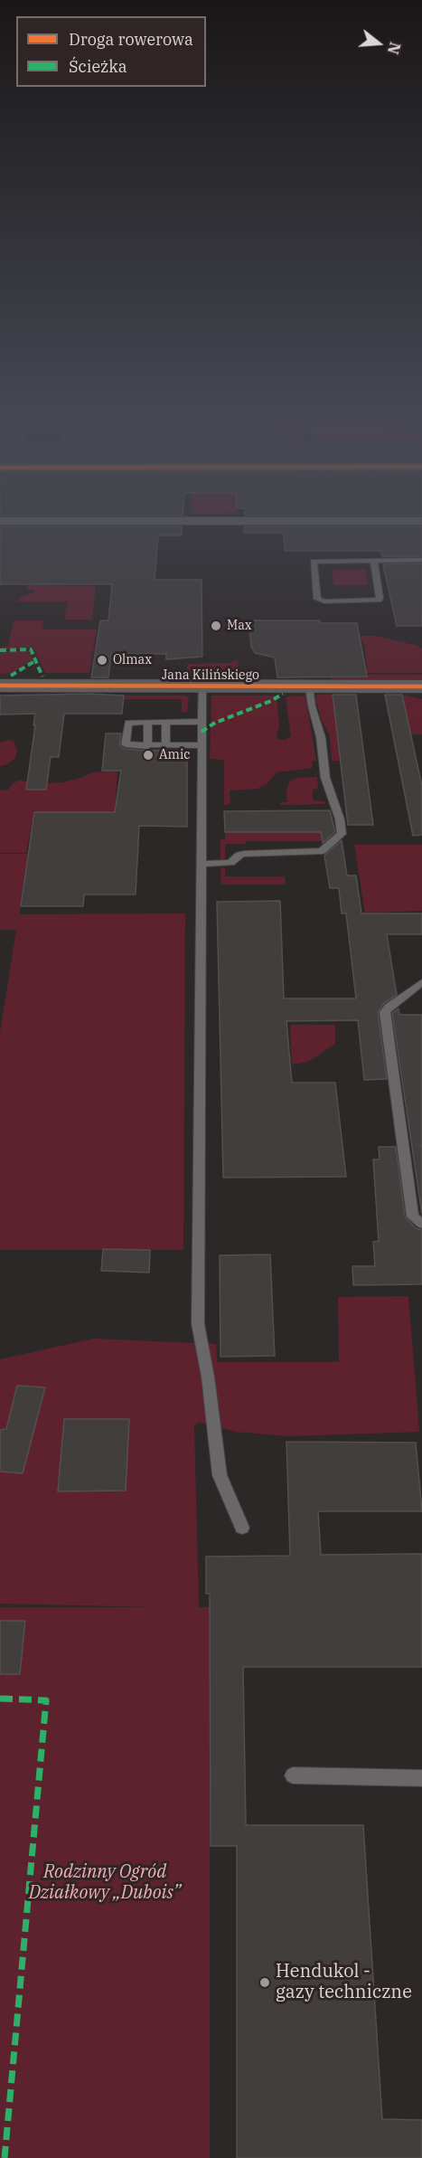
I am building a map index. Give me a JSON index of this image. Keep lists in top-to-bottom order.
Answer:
{
  "streets": {
    "street": ["Jana Kilińskiego"]
  },
  "parks": ["Rodzinny Ogród Działkowy „Dubois”"],
  "places": [
    "Max",
    "Olmax",
    "Amic",
    "Hendukol - gazy techniczne"
  ],
  "legend": ["Droga rowerowa", "Ścieżka"],
  "north": "right"
}
